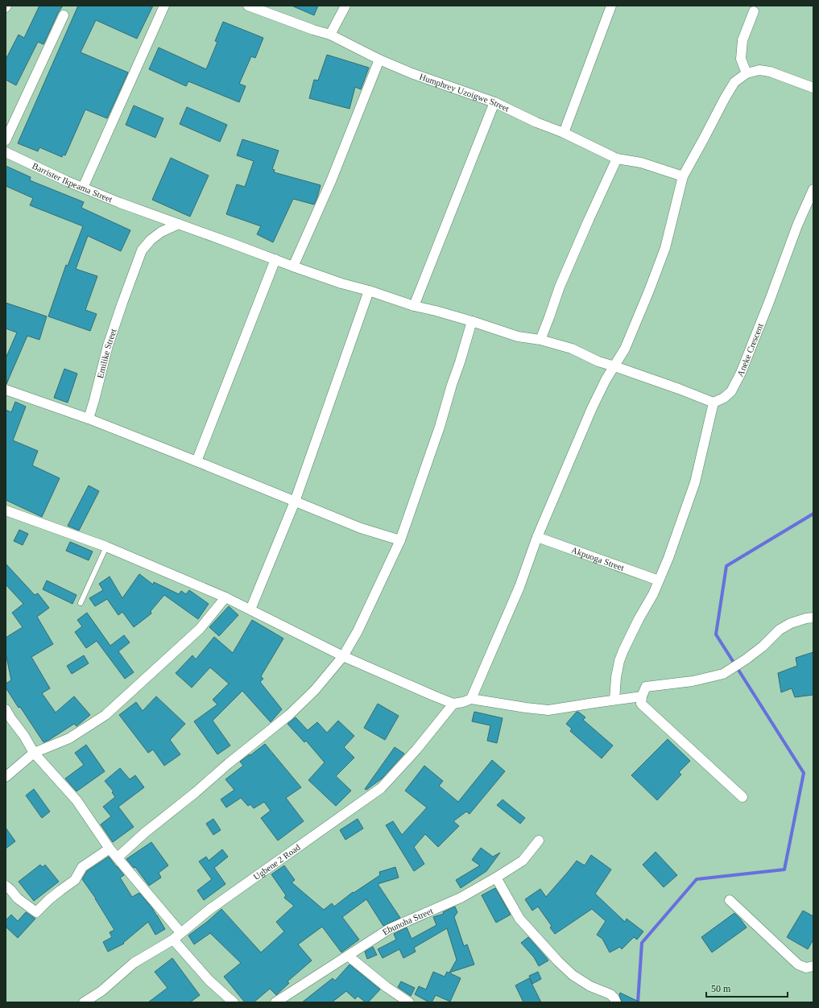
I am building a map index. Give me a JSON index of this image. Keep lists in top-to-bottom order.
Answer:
{
  "streets": {
    "street": [
      "Humphrey Uzoigwe Street",
      "Barrister Ikpeama Street",
      "Aneke Crescent",
      "Emilike Street",
      "Akpuoga Street",
      "Ugbene 2 Road",
      "Ebunoha Street"
    ]
  },
  "crossings": [
    ["Barrister Ikpeama Street", "Emilike Street"]
  ],
  "scale_bar": "50 m"
}
